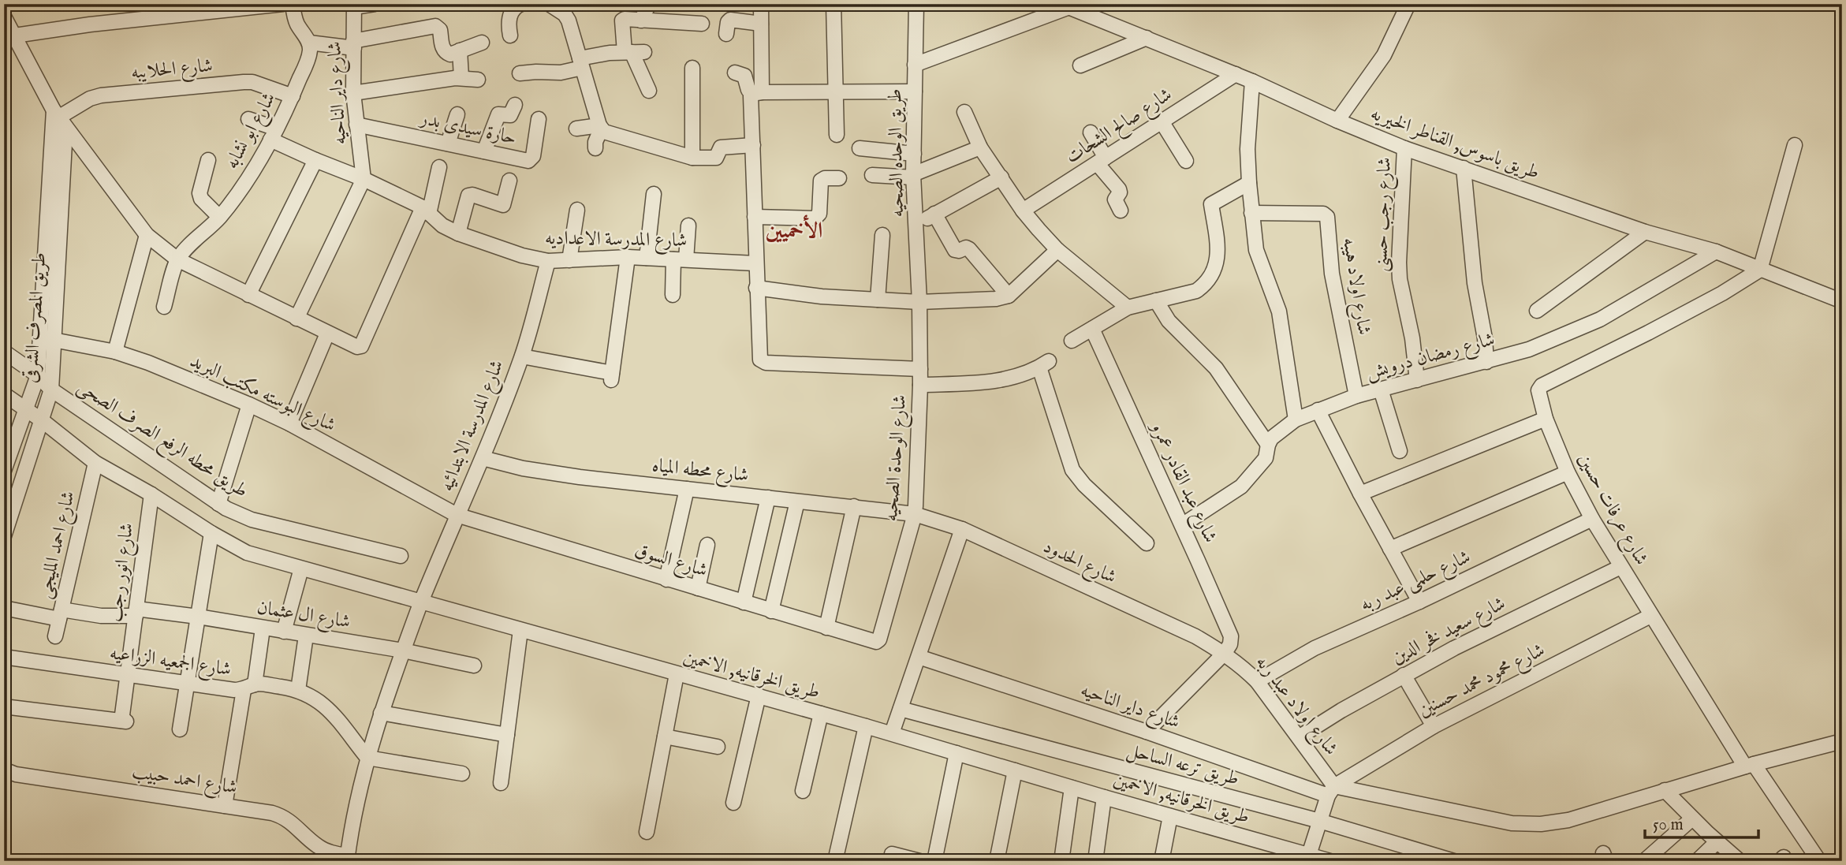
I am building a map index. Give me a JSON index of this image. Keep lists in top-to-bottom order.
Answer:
{
  "streets": {
    "street": [
      "شارع الحلايبه",
      "شارع داير الناحيه",
      "شارع صالح الشحات",
      "حارة سيدى بدر",
      "شارع ابو نشابه",
      "طريق باسوس, القناطر الخيريه",
      "طريق الوحده الصحيه",
      "شارع رجب حسنى",
      "شارع المدرسة الاعداديه",
      "شارع اولاد هيبه",
      "طريق المصرف الشرقى",
      "شارع رمضان درويش",
      "شارع البوسته مكتب البريد",
      "شارع المدرسة الابتدائيه",
      "طريق محطه الرفع الصرف الصحى",
      "شارع الوحدة الصحيه",
      "شارع محطه المياه",
      "شارع عبد القادر عمرو",
      "شارع عرفات حسين",
      "شارع احمد المليجى",
      "شارع السوق",
      "شارع الحدود",
      "شارع انور رجب",
      "شارع حلمى عبد ربه",
      "شارع ال عثمان",
      "شارع سعيد فخر الدين",
      "شارع الجمعيه الزراعيه",
      "طريق الخرقانيه, الاخمين",
      "شارع محمود محمد حسنين",
      "شارع اولاد عبد ربه",
      "طريق ترعه الساحل",
      "شارع احمد حبيب"
    ]
  },
  "crossings": [
    ["شارع الحلايبه", "شارع ابو نشابه"],
    ["شارع الحلايبه", "طريق المصرف الشرقى"],
    ["شارع داير الناحيه", "حارة سيدى بدر"],
    ["شارع داير الناحيه", "شارع المدرسة الاعداديه"],
    ["شارع داير الناحيه", "شارع عرفات حسين"],
    ["شارع داير الناحيه", "شارع محمود محمد حسنين"],
    ["شارع داير الناحيه", "شارع اولاد عبد ربه"],
    ["شارع صالح الشحات", "طريق باسوس, القناطر الخيريه"],
    ["شارع ابو نشابه", "شارع المدرسة الاعداديه"],
    ["طريق باسوس, القناطر الخيريه", "شارع رجب حسنى"],
    ["طريق باسوس, القناطر الخيريه", "شارع رمضان درويش"],
    ["طريق باسوس, القناطر الخيريه", "شارع عرفات حسين"],
    ["طريق الوحده الصحيه", "شارع الوحدة الصحيه"],
    ["شارع رجب حسنى", "شارع رمضان درويش"],
    ["شارع المدرسة الاعداديه", "شارع المدرسة الابتدائيه"],
    ["شارع اولاد هيبه", "شارع رمضان درويش"],
    ["طريق المصرف الشرقى", "شارع البوسته مكتب البريد"],
    ["طريق المصرف الشرقى", "طريق محطه الرفع الصرف الصحى"],
    ["شارع رمضان درويش", "شارع عبد القادر عمرو"],
    ["شارع البوسته مكتب البريد", "شارع المدرسة الابتدائيه"],
    ["شارع البوسته مكتب البريد", "شارع السوق"],
    ["شارع المدرسة الابتدائيه", "شارع محطه المياه"],
    ["شارع المدرسة الابتدائيه", "شارع السوق"],
    ["شارع المدرسة الابتدائيه", "طريق الخرقانيه, الاخمين"],
    ["شارع الوحدة الصحيه", "شارع محطه المياه"],
    ["شارع الوحدة الصحيه", "شارع السوق"],
    ["شارع الوحدة الصحيه", "شارع الحدود"],
    ["شارع محطه المياه", "شارع الحدود"],
    ["شارع عبد القادر عمرو", "شارع الحدود"],
    ["شارع عبد القادر عمرو", "شارع اولاد عبد ربه"],
    ["شارع عرفات حسين", "شارع حلمى عبد ربه"],
    ["شارع عرفات حسين", "شارع سعيد فخر الدين"],
    ["شارع عرفات حسين", "شارع محمود محمد حسنين"],
    ["شارع احمد المليجى", "شارع ال عثمان"],
    ["شارع الحدود", "شارع اولاد عبد ربه"],
    ["شارع انور رجب", "شارع ال عثمان"],
    ["شارع انور رجب", "شارع الجمعيه الزراعيه"],
    ["شارع حلمى عبد ربه", "شارع اولاد عبد ربه"],
    ["شارع سعيد فخر الدين", "شارع اولاد عبد ربه"],
    ["شارع محمود محمد حسنين", "شارع اولاد عبد ربه"]
  ],
  "districts": ["الأخميين"],
  "scale_bar": "50 m"
}
